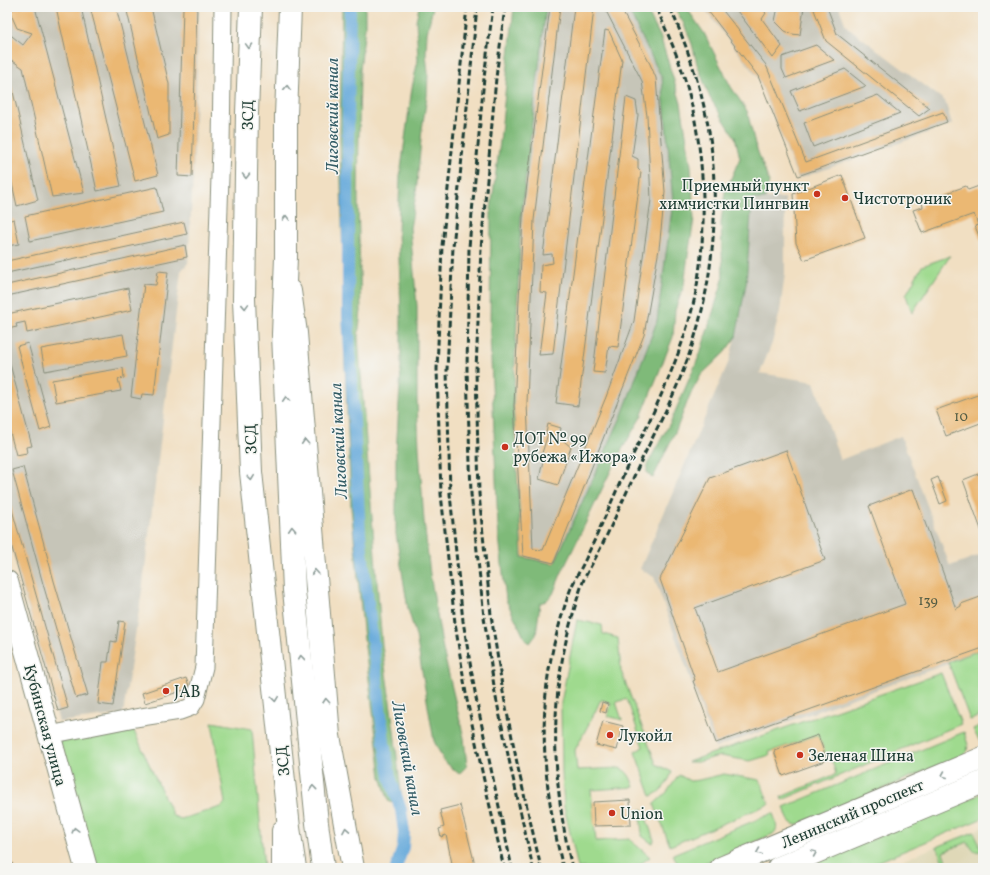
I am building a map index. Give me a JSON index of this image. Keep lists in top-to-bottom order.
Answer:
{
  "streets": {
    "main road": ["ЗСД", "Кубинская улица", "Ленинский проспект"]
  },
  "water": ["Лиговский канал"],
  "places": [
    "Приемный пункт химчистки Пингвин",
    "Чистотроник",
    "ДОТ № 99 рубежа «Ижора»",
    "JAB",
    "Лукойл",
    "Зеленая Шина",
    "Union"
  ],
  "house_numbers": ["10", "139"]
}
